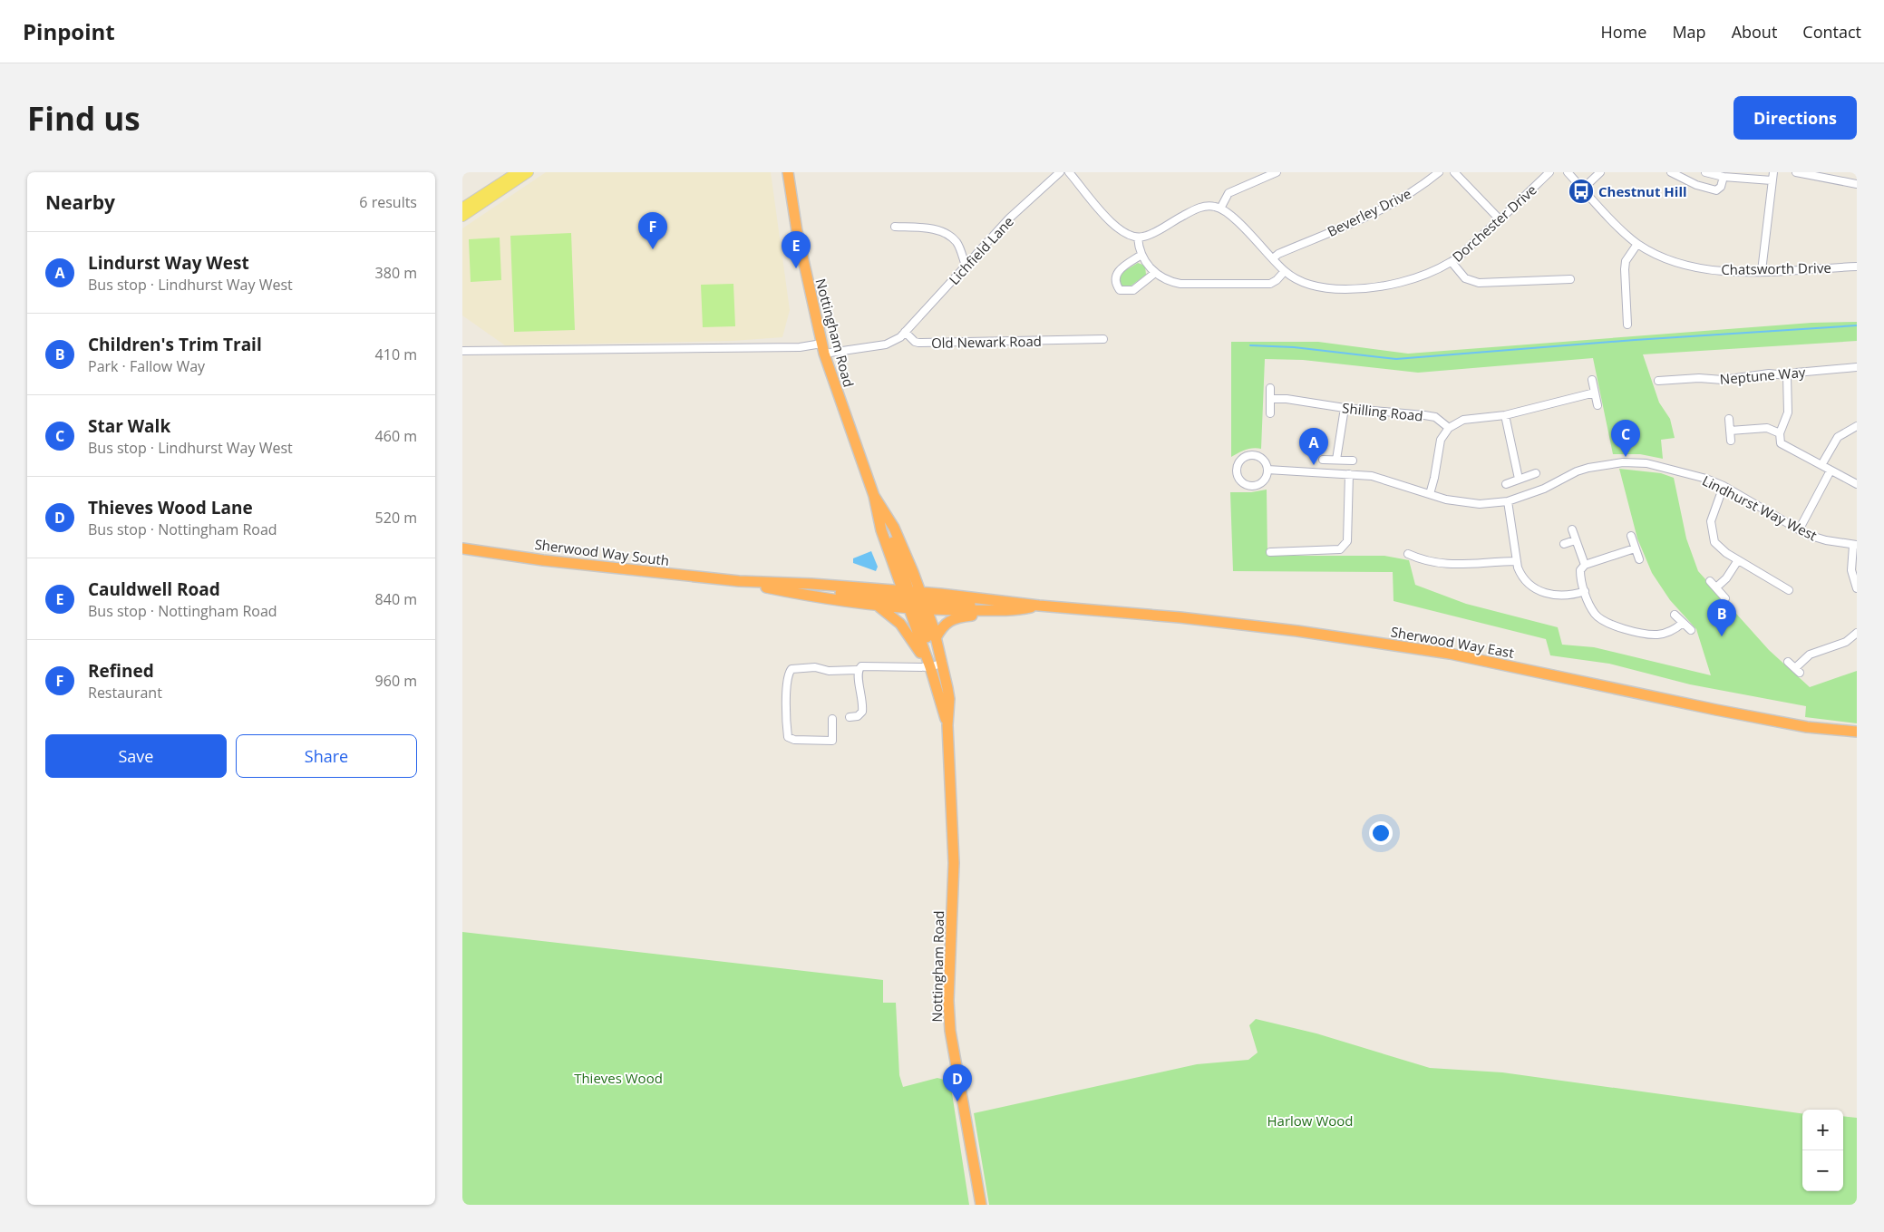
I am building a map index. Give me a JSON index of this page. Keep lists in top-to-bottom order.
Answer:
{
  "streets": {
    "highway": ["Nottingham Road", "Sherwood Way South", "Sherwood Way East"],
    "street": [
      "Beverley Drive",
      "Dorchester Drive",
      "Lichfield Lane",
      "Chatsworth Drive",
      "Old Newark Road",
      "Neptune Way",
      "Shilling Road",
      "Lindhurst Way West"
    ]
  },
  "crossings": [
    ["Beverley Drive", "Dorchester Drive"],
    ["Lichfield Lane", "Old Newark Road"],
    ["Nottingham Road", "Sherwood Way South"],
    ["Nottingham Road", "Sherwood Way East"],
    ["Sherwood Way South", "Sherwood Way East"]
  ],
  "parks": ["Thieves Wood", "Harlow Wood"],
  "places": {
    "bus stop": ["Chestnut Hill"]
  },
  "page": {
    "header": "Pinpoint",
    "nav": [
      "Home",
      "Map",
      "About",
      "Contact"
    ],
    "buttons": [
      "Directions",
      ["Save", "Share"]
    ],
    "title": "Find us",
    "heading": ["Nearby", "6 results"],
    "pins": [
      "F",
      "E",
      "C",
      "A",
      "B",
      "D"
    ],
    "list": [
      {
        "mark": "A",
        "name": "Lindurst Way West",
        "note": "Bus stop · Lindhurst Way West",
        "value": "380 m"
      },
      {
        "mark": "B",
        "name": "Children's Trim Trail",
        "note": "Park · Fallow Way",
        "value": "410 m"
      },
      {
        "mark": "C",
        "name": "Star Walk",
        "note": "Bus stop · Lindhurst Way West",
        "value": "460 m"
      },
      {
        "mark": "D",
        "name": "Thieves Wood Lane",
        "note": "Bus stop · Nottingham Road",
        "value": "520 m"
      },
      {
        "mark": "E",
        "name": "Cauldwell Road",
        "note": "Bus stop · Nottingham Road",
        "value": "840 m"
      },
      {
        "mark": "F",
        "name": "Refined",
        "note": "Restaurant",
        "value": "960 m"
      }
    ],
    "map_buttons": ["+", "−"]
  }
}
